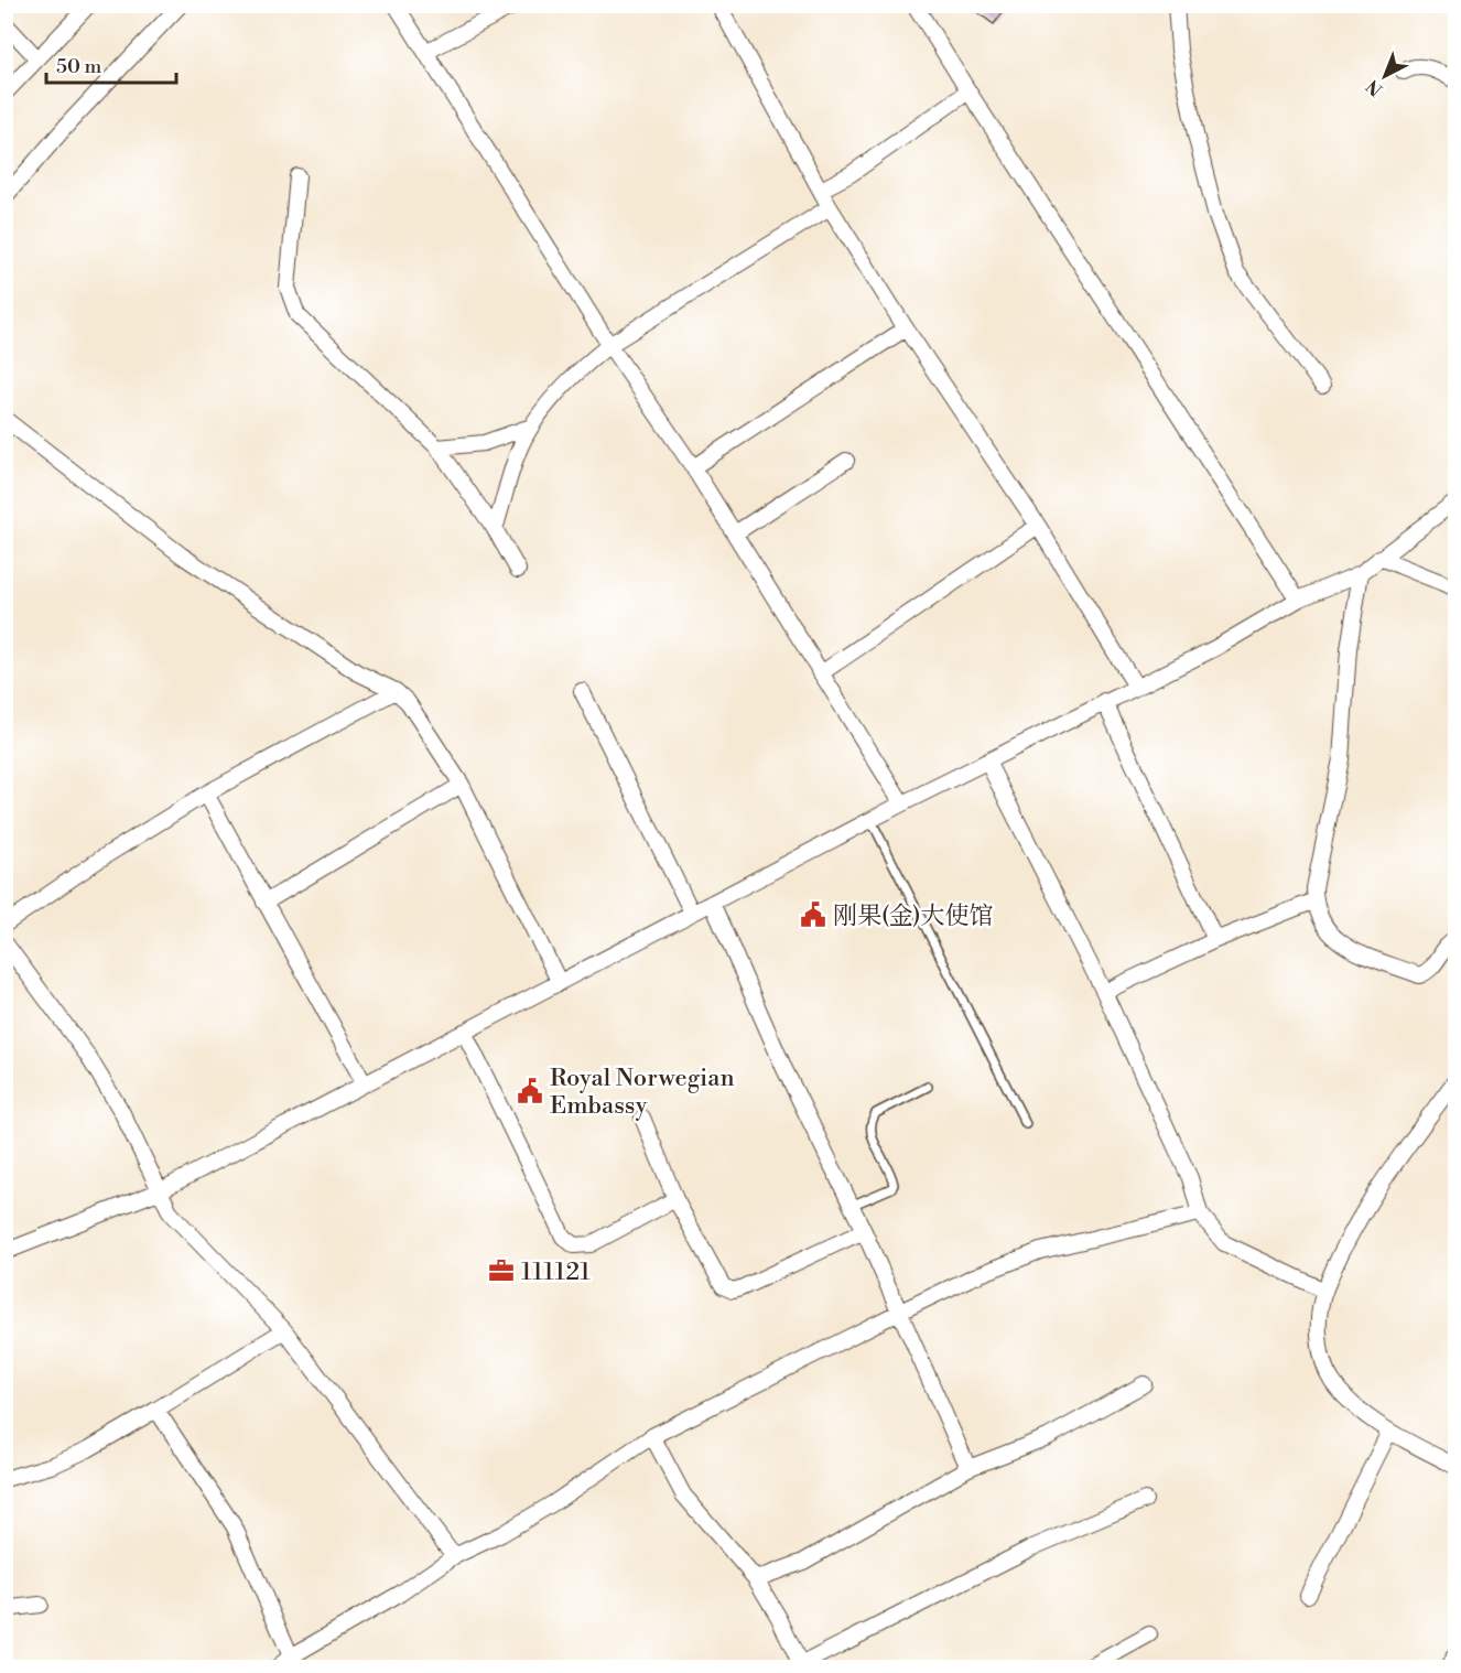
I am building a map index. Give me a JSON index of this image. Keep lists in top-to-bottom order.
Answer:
{
  "places": {
    "public building": ["刚果(金)大使馆", "Royal Norwegian Embassy"],
    "office": ["111121"]
  },
  "scale_bar": "50 m",
  "north": "bottom left"
}
